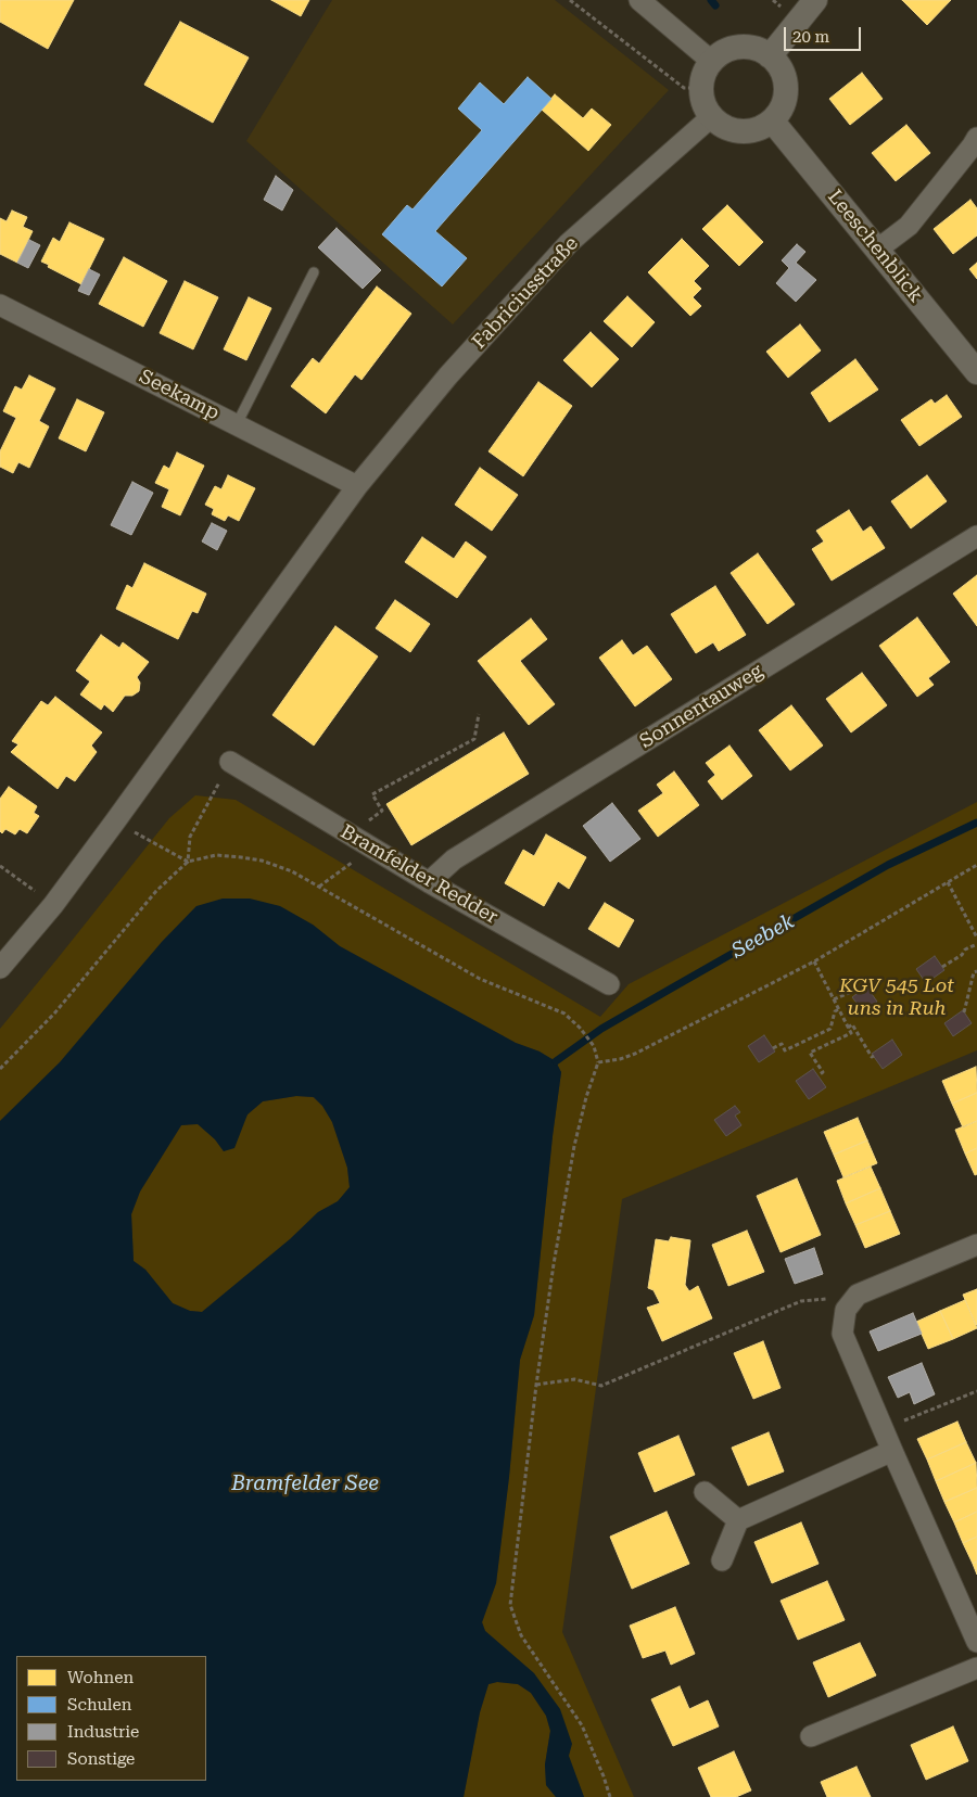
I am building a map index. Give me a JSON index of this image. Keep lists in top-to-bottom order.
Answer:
{
  "streets": {
    "street": [
      "Leeschenblick",
      "Fabriciusstraße",
      "Seekamp",
      "Sonnentauweg",
      "Bramfelder Redder"
    ]
  },
  "crossings": [
    ["Leeschenblick", "Fabriciusstraße"],
    ["Fabriciusstraße", "Seekamp"],
    ["Sonnentauweg", "Bramfelder Redder"]
  ],
  "water": ["Seebek", "Bramfelder See"],
  "parks": ["KGV 545 Lot uns in Ruh"],
  "legend": [
    "Wohnen",
    "Schulen",
    "Industrie",
    "Sonstige"
  ],
  "scale_bar": "20 m"
}
